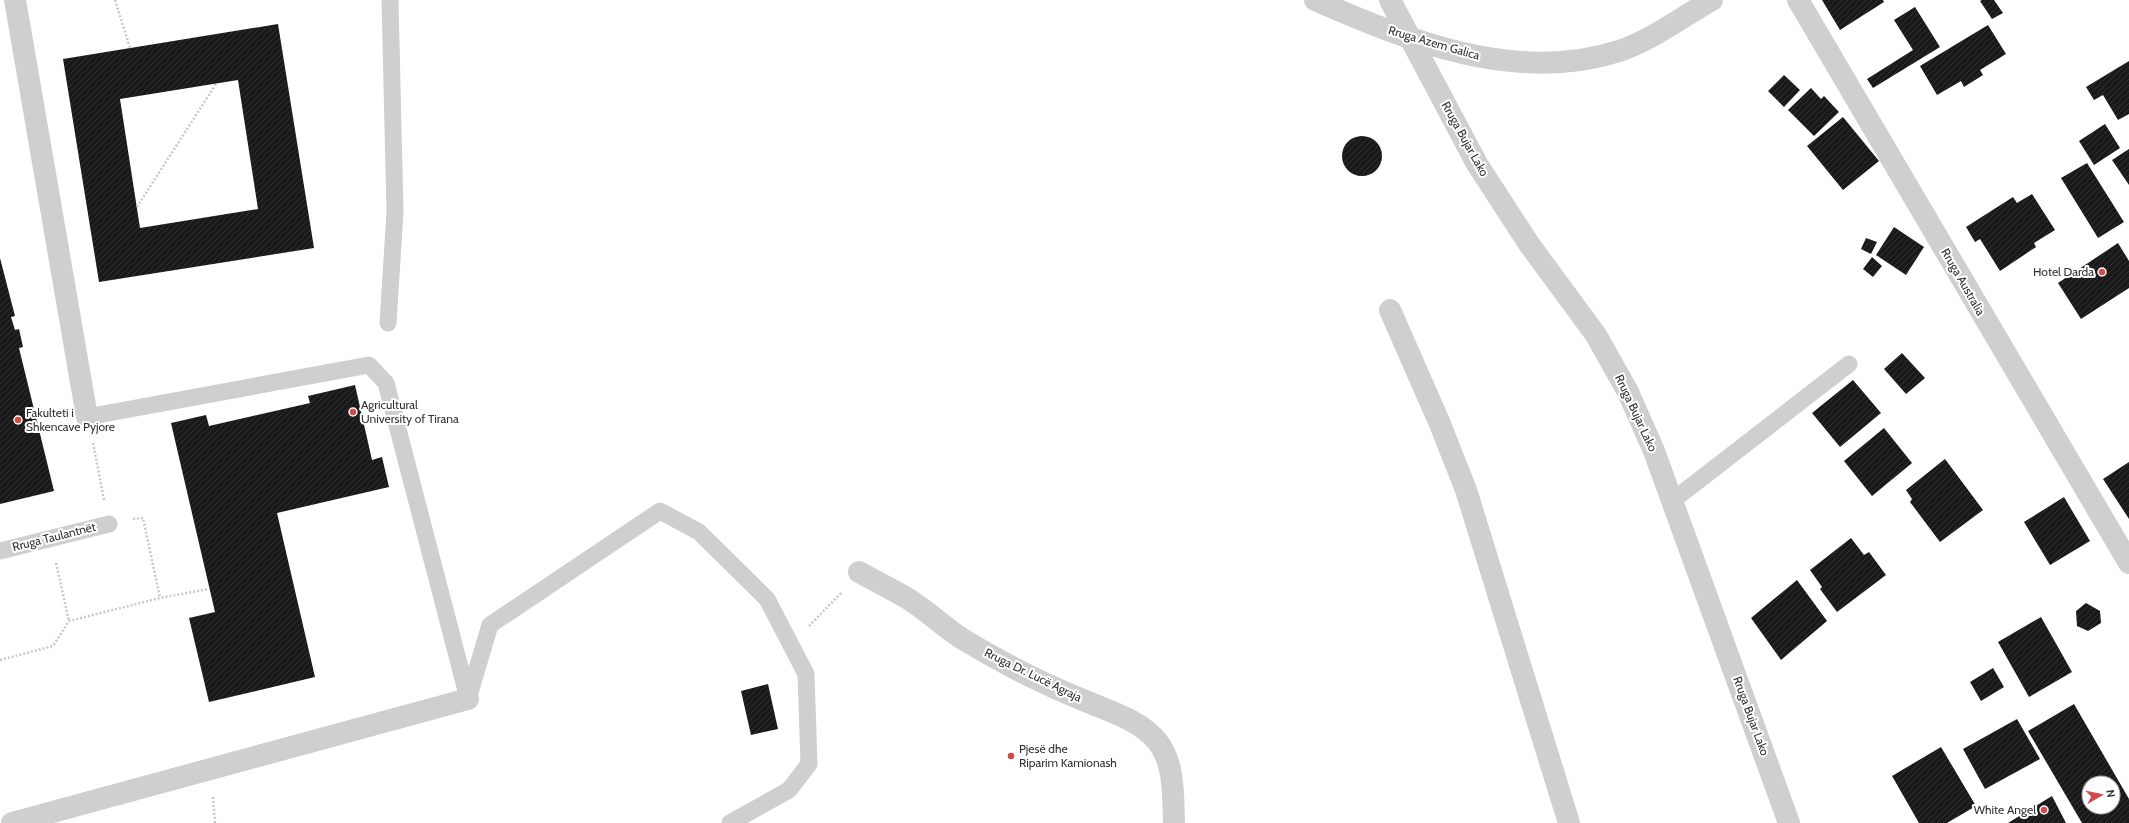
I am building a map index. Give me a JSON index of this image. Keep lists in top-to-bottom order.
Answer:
{
  "streets": {
    "street": [
      "Rruga Azem Galica",
      "Rruga Bujar Lako",
      "Rruga Australia",
      "Rruga Dr. Lucë Agraja"
    ],
    "lane": ["Rruga Taulantnët"]
  },
  "crossings": [
    ["Rruga Azem Galica", "Rruga Bujar Lako"]
  ],
  "places": [
    "Hotel Darda",
    "Agricultural University of Tirana",
    "Fakulteti i Shkencave Pyjore",
    "Pjesë dhe Riparim Kamionash",
    "White Angel"
  ],
  "north": "right"
}
